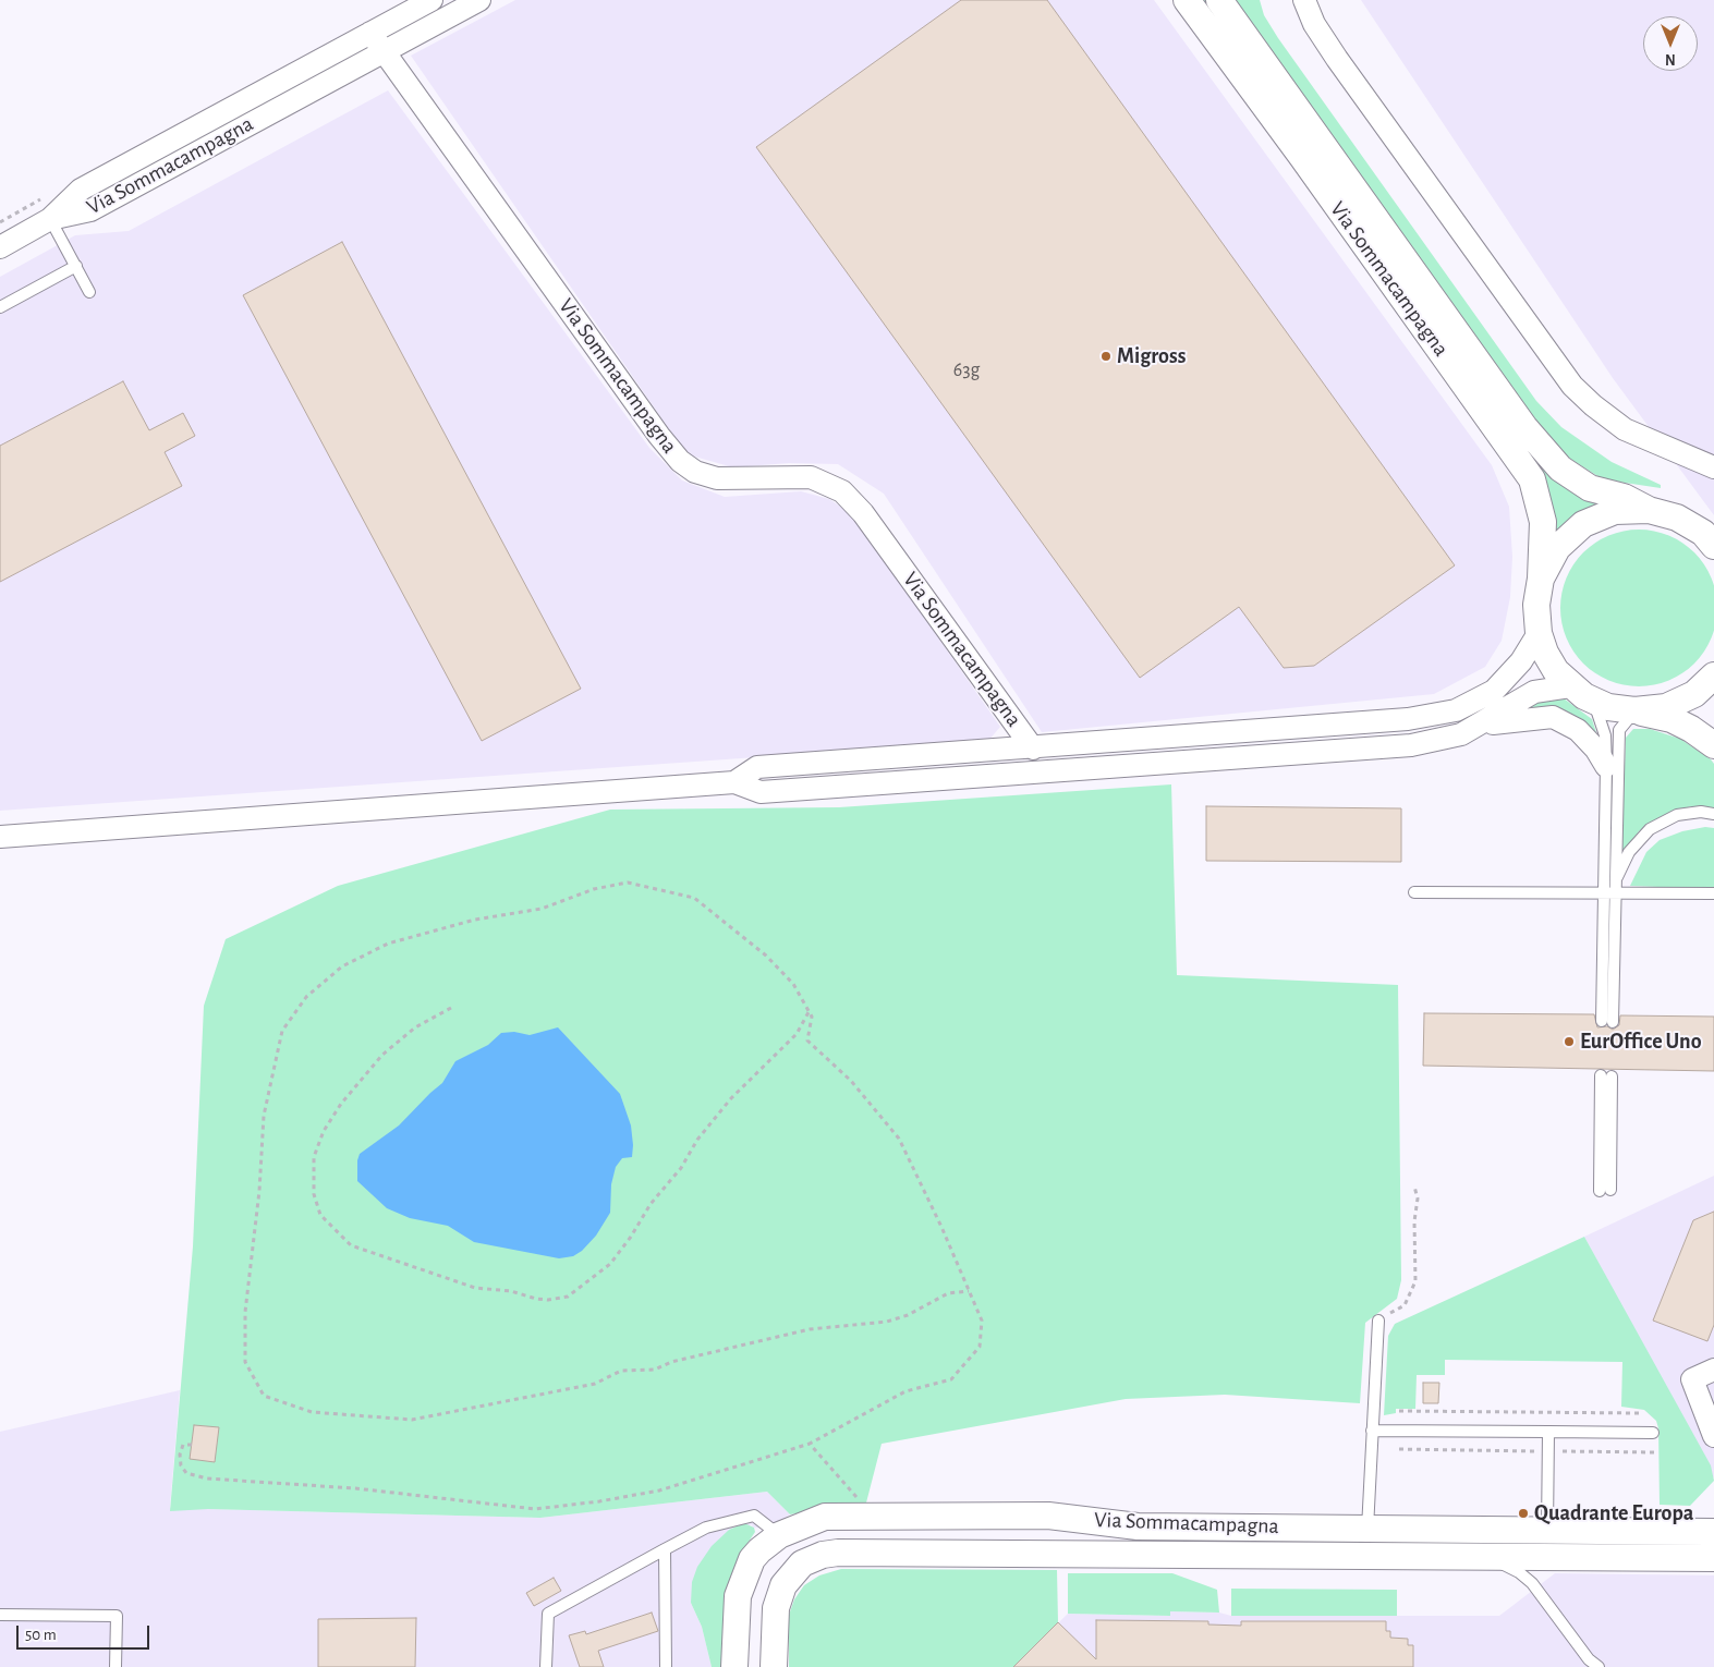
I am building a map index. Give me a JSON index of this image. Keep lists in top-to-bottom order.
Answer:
{
  "streets": {
    "street": ["Via Sommacampagna"]
  },
  "places": ["Migross", "EurOffice Uno", "Quadrante Europa"],
  "house_numbers": ["63g"],
  "scale_bar": "50 m",
  "north": "bottom"
}
